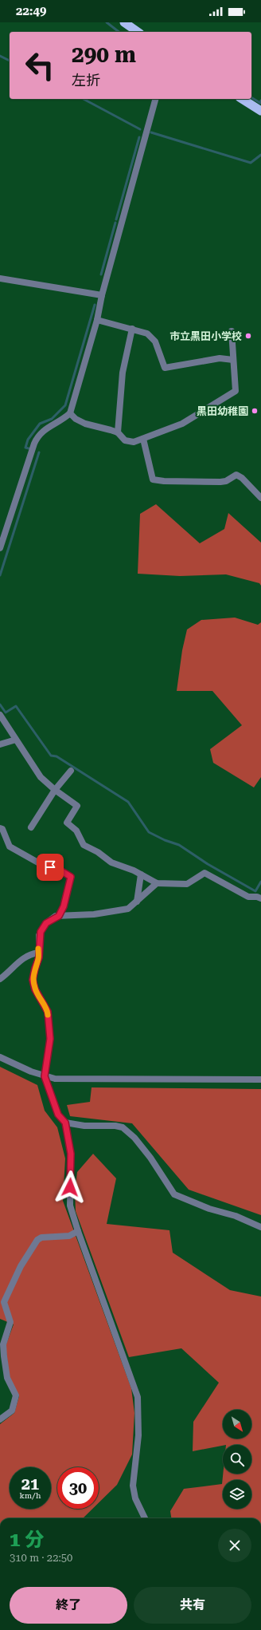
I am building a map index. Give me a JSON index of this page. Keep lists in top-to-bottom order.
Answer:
{
  "places": ["市立黒田小学校", "黒田幼稚園"],
  "north": "bottom right",
  "page": {
    "status": "22:49",
    "turn": ["290 m", "左折"],
    "speed": "21 km/h",
    "limit": "30",
    "heading": ["1 分", "310 m · 22:50"],
    "buttons": ["終了", "共有"]
  }
}
